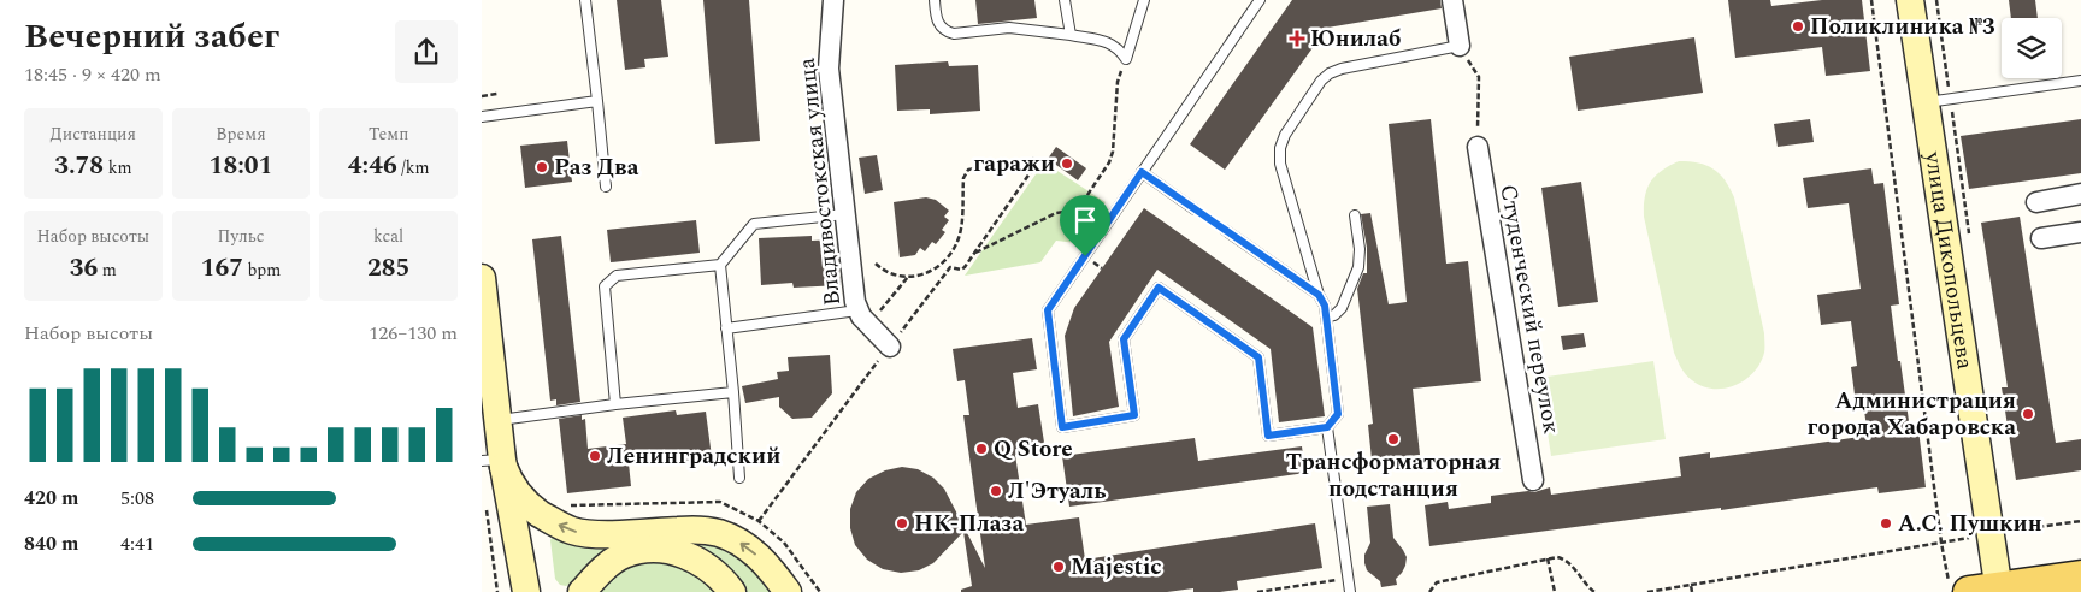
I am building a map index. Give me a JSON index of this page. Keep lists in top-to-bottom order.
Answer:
{
  "streets": {
    "main road": ["улица Дикопольцева"],
    "street": ["Владивостокская улица", "Студенческий переулок"]
  },
  "places": {
    "other": [
      "Поликлиника №3",
      "гаражи",
      "Раз Два",
      "Администрация города Хабаровска",
      "Трансформаторная подстанция",
      "Q Store",
      "Ленинградский",
      "Л'Этуаль",
      "НК-Плаза",
      "А.С. Пушкин",
      "Majestic"
    ],
    "health": ["Юнилаб"]
  },
  "page": {
    "heading": ["Вечерний забег", "18:45 · 9 × 420 m"],
    "stats": [
      ["Дистанция", "3.78 km"],
      ["Время", "18:01"],
      ["Темп", "4:46 /km"],
      ["Набор высоты", "36 m"],
      ["Пульс", "167 bpm"],
      ["kcal", "285"]
    ],
    "chart": ["Набор высоты", "126–130 m"],
    "list": [
      {
        "name": "420 m",
        "note": "5:08"
      },
      {
        "name": "840 m",
        "note": "4:41"
      }
    ]
  }
}
